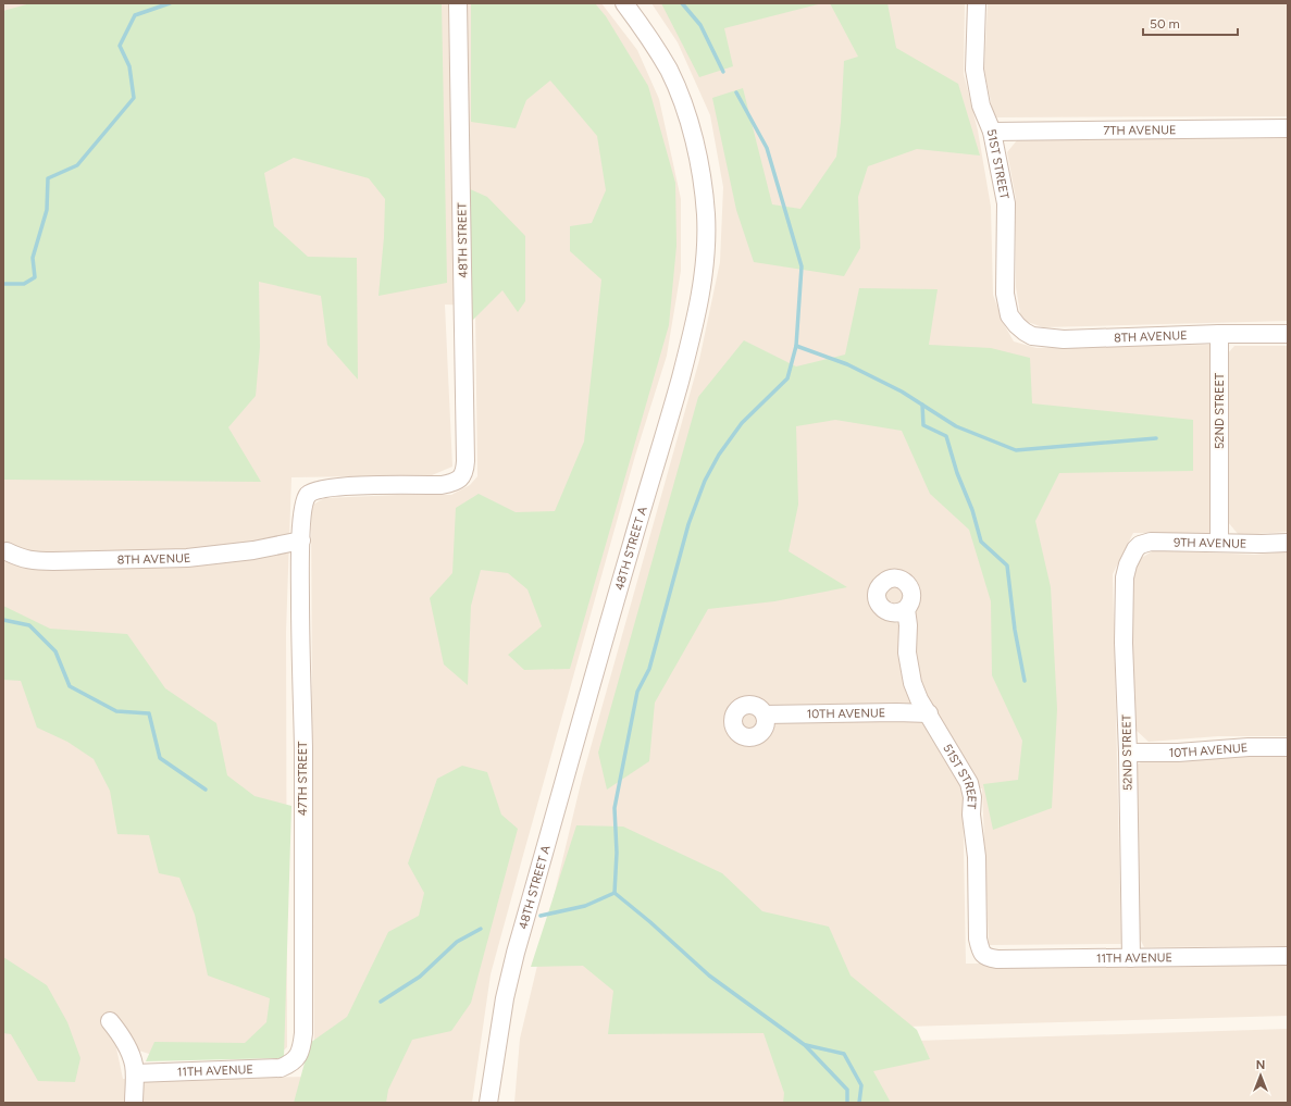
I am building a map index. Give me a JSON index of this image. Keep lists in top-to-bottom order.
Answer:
{
  "streets": {
    "street": [
      "7TH AVENUE",
      "51ST STREET",
      "48TH STREET",
      "8TH AVENUE",
      "52ND STREET",
      "9TH AVENUE",
      "48TH STREET A",
      "10TH AVENUE",
      "47TH STREET",
      "11TH AVENUE"
    ]
  },
  "crossings": [
    ["7TH AVENUE", "51ST STREET"],
    ["51ST STREET", "8TH AVENUE"],
    ["51ST STREET", "10TH AVENUE"],
    ["51ST STREET", "11TH AVENUE"],
    ["48TH STREET", "47TH STREET"],
    ["8TH AVENUE", "52ND STREET"],
    ["8TH AVENUE", "47TH STREET"],
    ["52ND STREET", "9TH AVENUE"],
    ["52ND STREET", "10TH AVENUE"],
    ["52ND STREET", "11TH AVENUE"],
    ["47TH STREET", "11TH AVENUE"]
  ],
  "scale_bar": "50 m",
  "north": "top"
}
